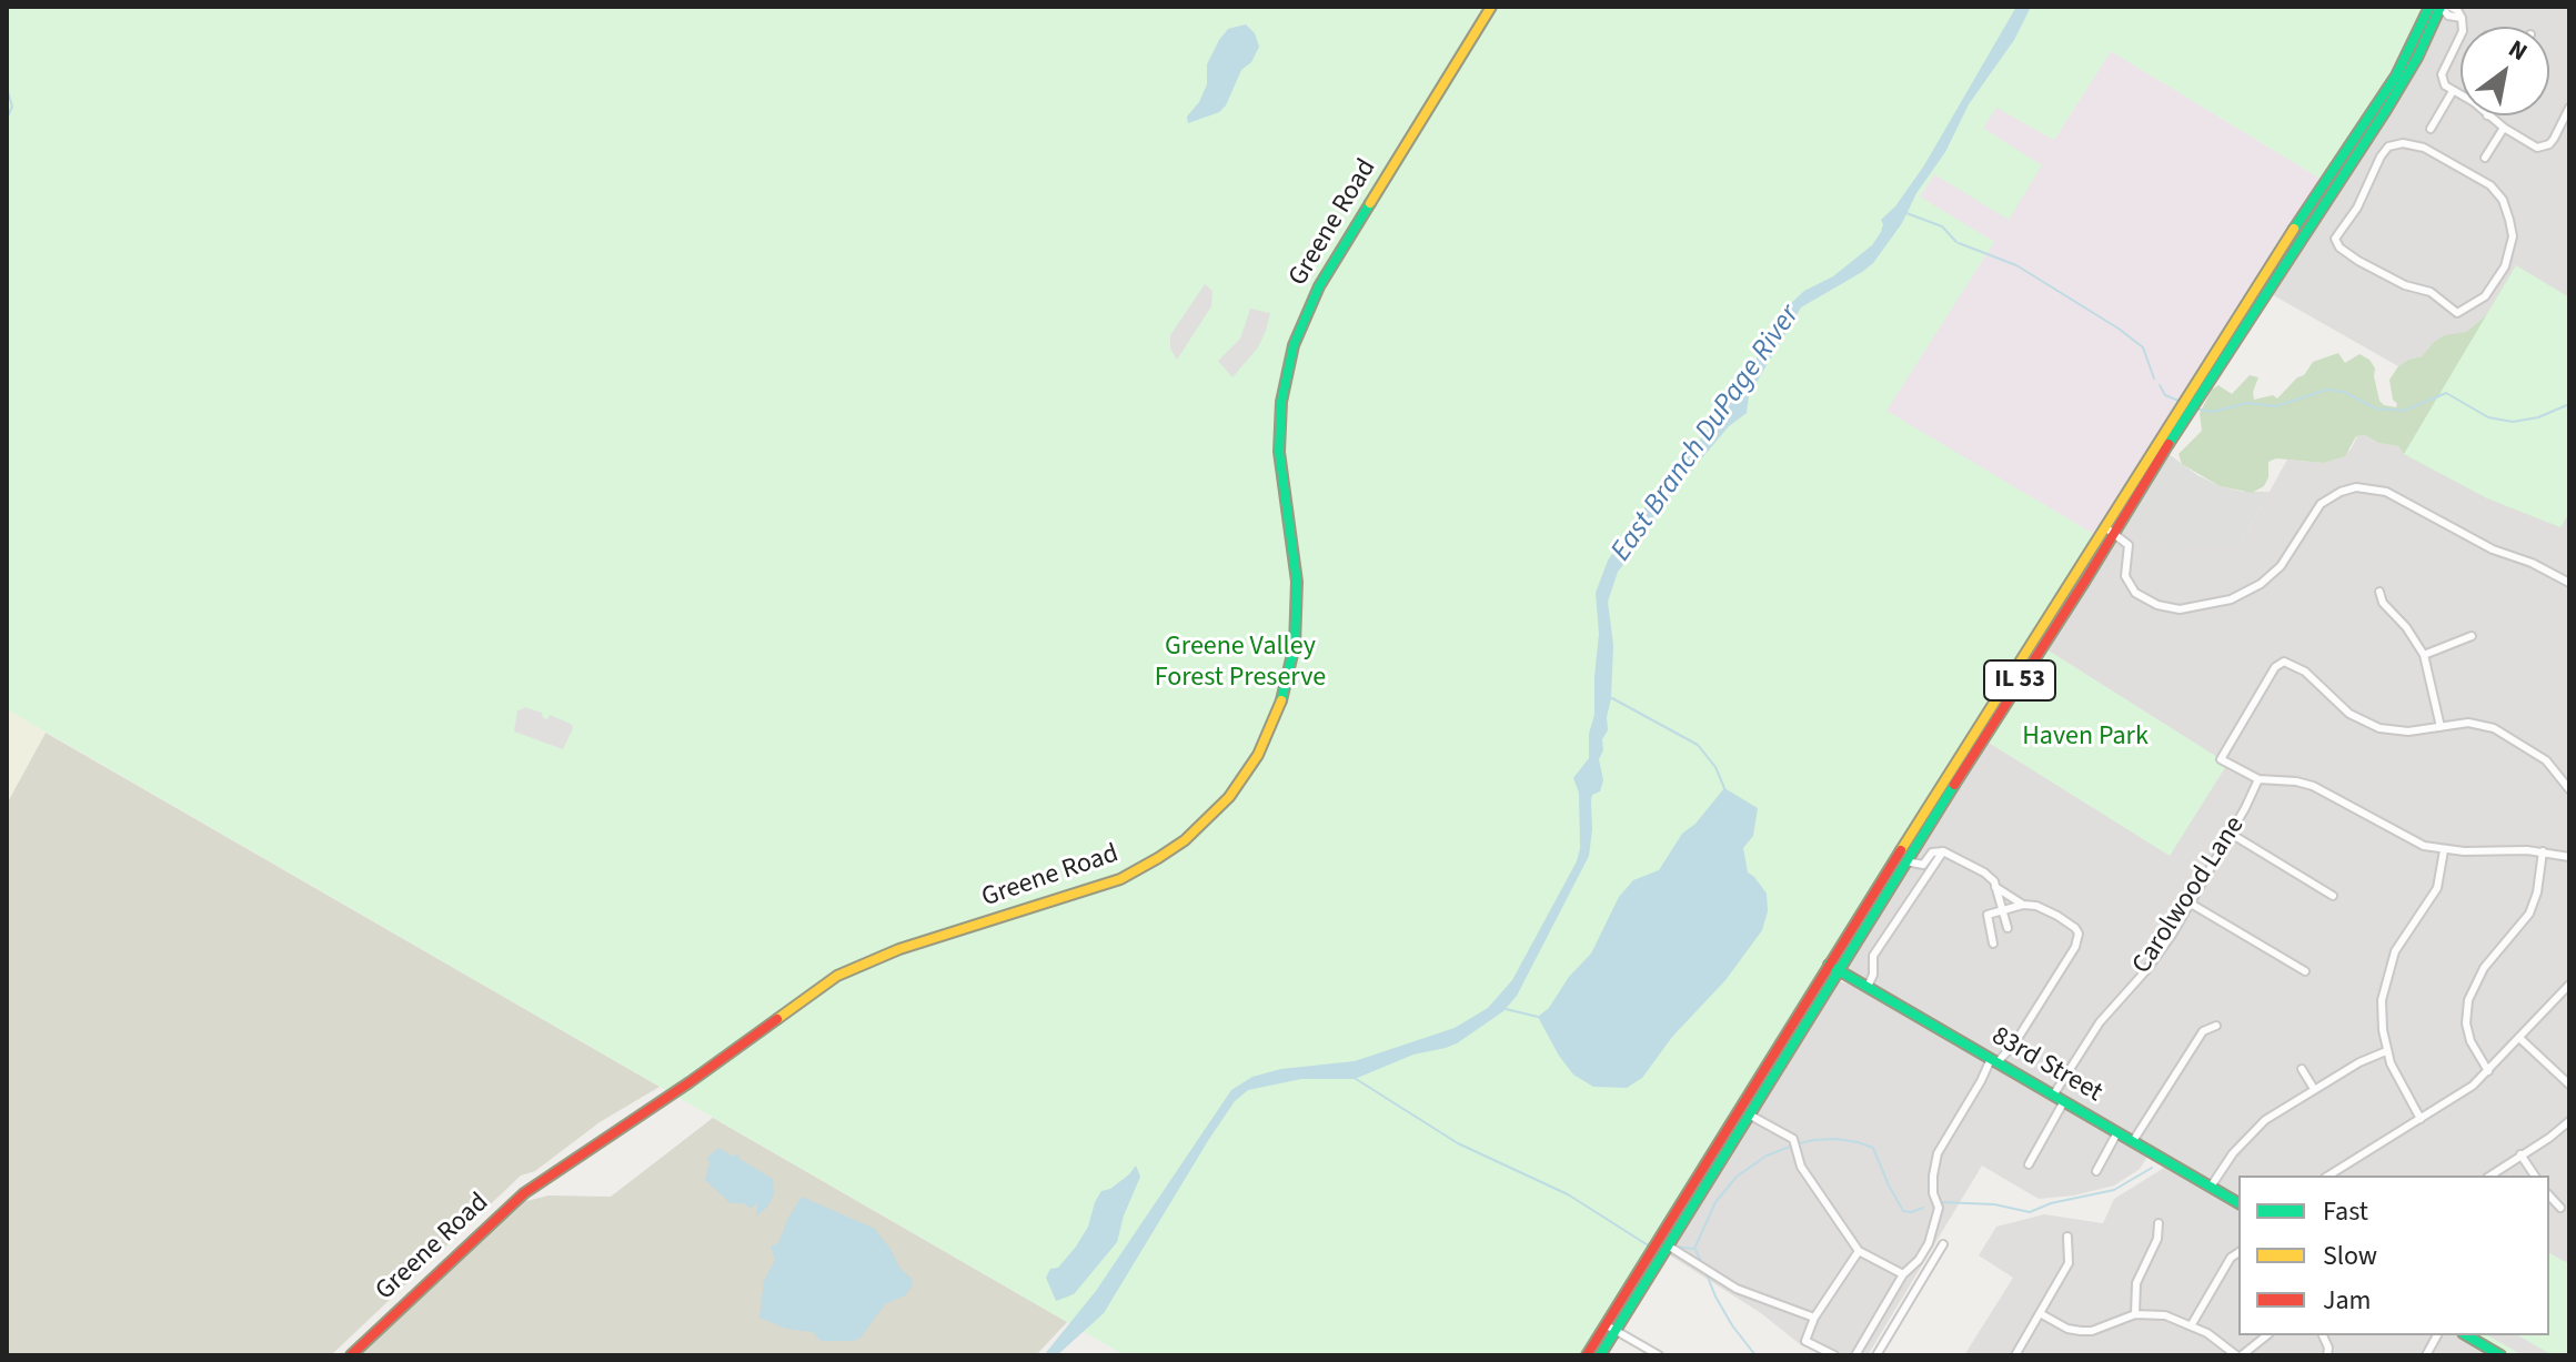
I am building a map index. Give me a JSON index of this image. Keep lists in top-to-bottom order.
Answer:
{
  "streets": {
    "main road": ["Greene Road", "IL 53", "83rd Street"],
    "street": ["Carolwood Lane"]
  },
  "crossings": [
    ["IL 53", "83rd Street"],
    ["Carolwood Lane", "83rd Street"]
  ],
  "water": ["East Branch DuPage River"],
  "parks": ["Greene Valley Forest Preserve", "Haven Park"],
  "legend": ["Fast", "Slow", "Jam"],
  "north": "top right"
}
